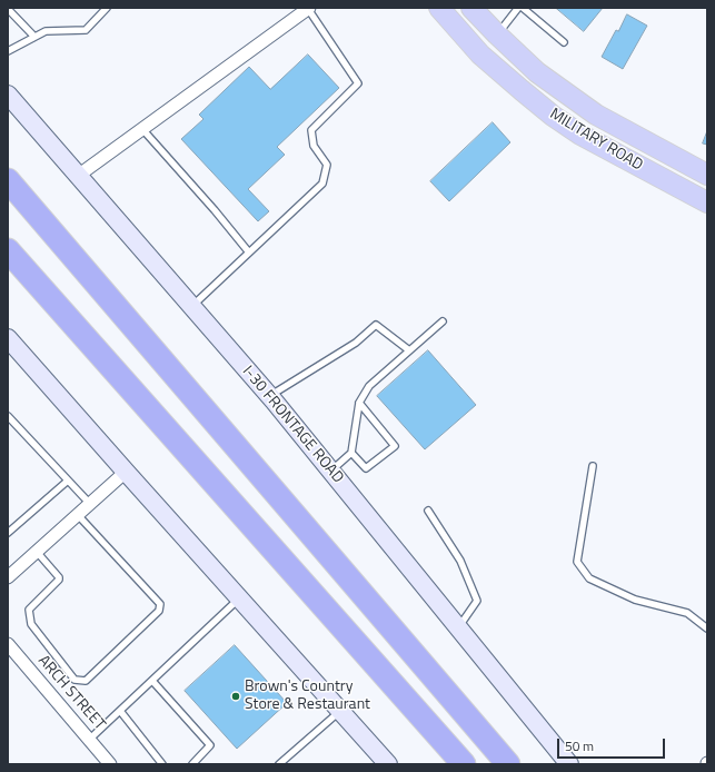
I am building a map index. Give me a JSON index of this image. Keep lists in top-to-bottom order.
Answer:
{
  "streets": {
    "main road": ["MILITARY ROAD", "I-30 FRONTAGE ROAD"],
    "street": ["ARCH STREET"]
  },
  "places": ["Brown's Country Store & Restaurant"],
  "scale_bar": "50 m"
}
